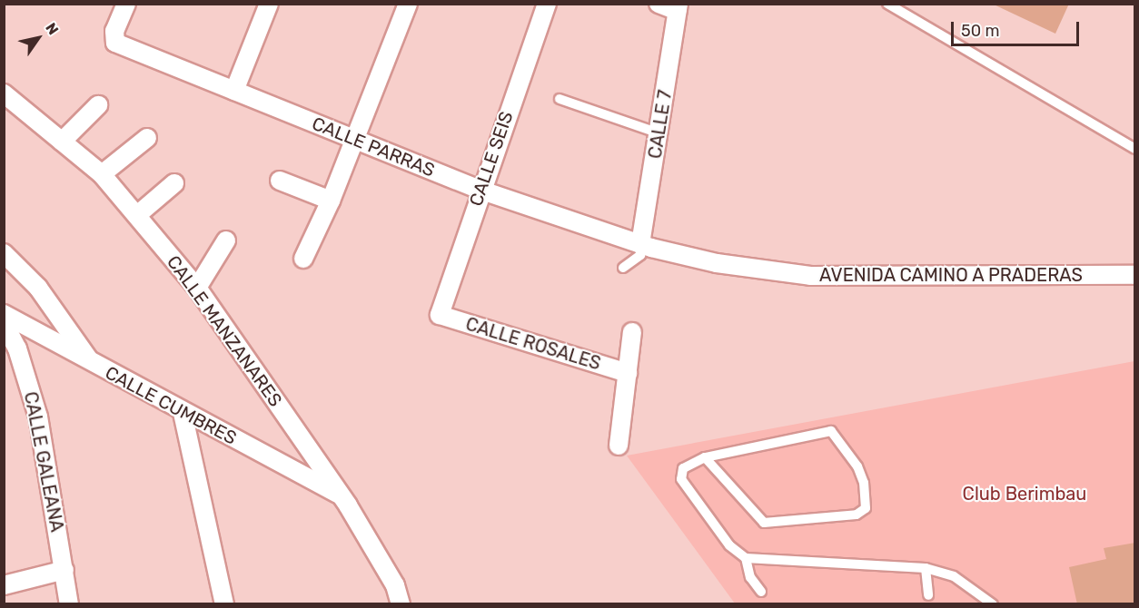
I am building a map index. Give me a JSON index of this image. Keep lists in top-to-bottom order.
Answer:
{
  "streets": {
    "street": [
      "CALLE 7",
      "CALLE PARRAS",
      "CALLE SEIS",
      "AVENIDA CAMINO A PRADERAS",
      "CALLE MANZANARES",
      "CALLE ROSALES",
      "CALLE CUMBRES",
      "CALLE GALEANA"
    ]
  },
  "crossings": [
    ["CALLE 7", "CALLE PARRAS"],
    ["CALLE 7", "AVENIDA CAMINO A PRADERAS"],
    ["CALLE PARRAS", "CALLE SEIS"],
    ["CALLE PARRAS", "AVENIDA CAMINO A PRADERAS"],
    ["CALLE SEIS", "CALLE ROSALES"],
    ["CALLE MANZANARES", "CALLE CUMBRES"]
  ],
  "parks": ["Club Berimbau"],
  "scale_bar": "50 m",
  "north": "top right"
}
